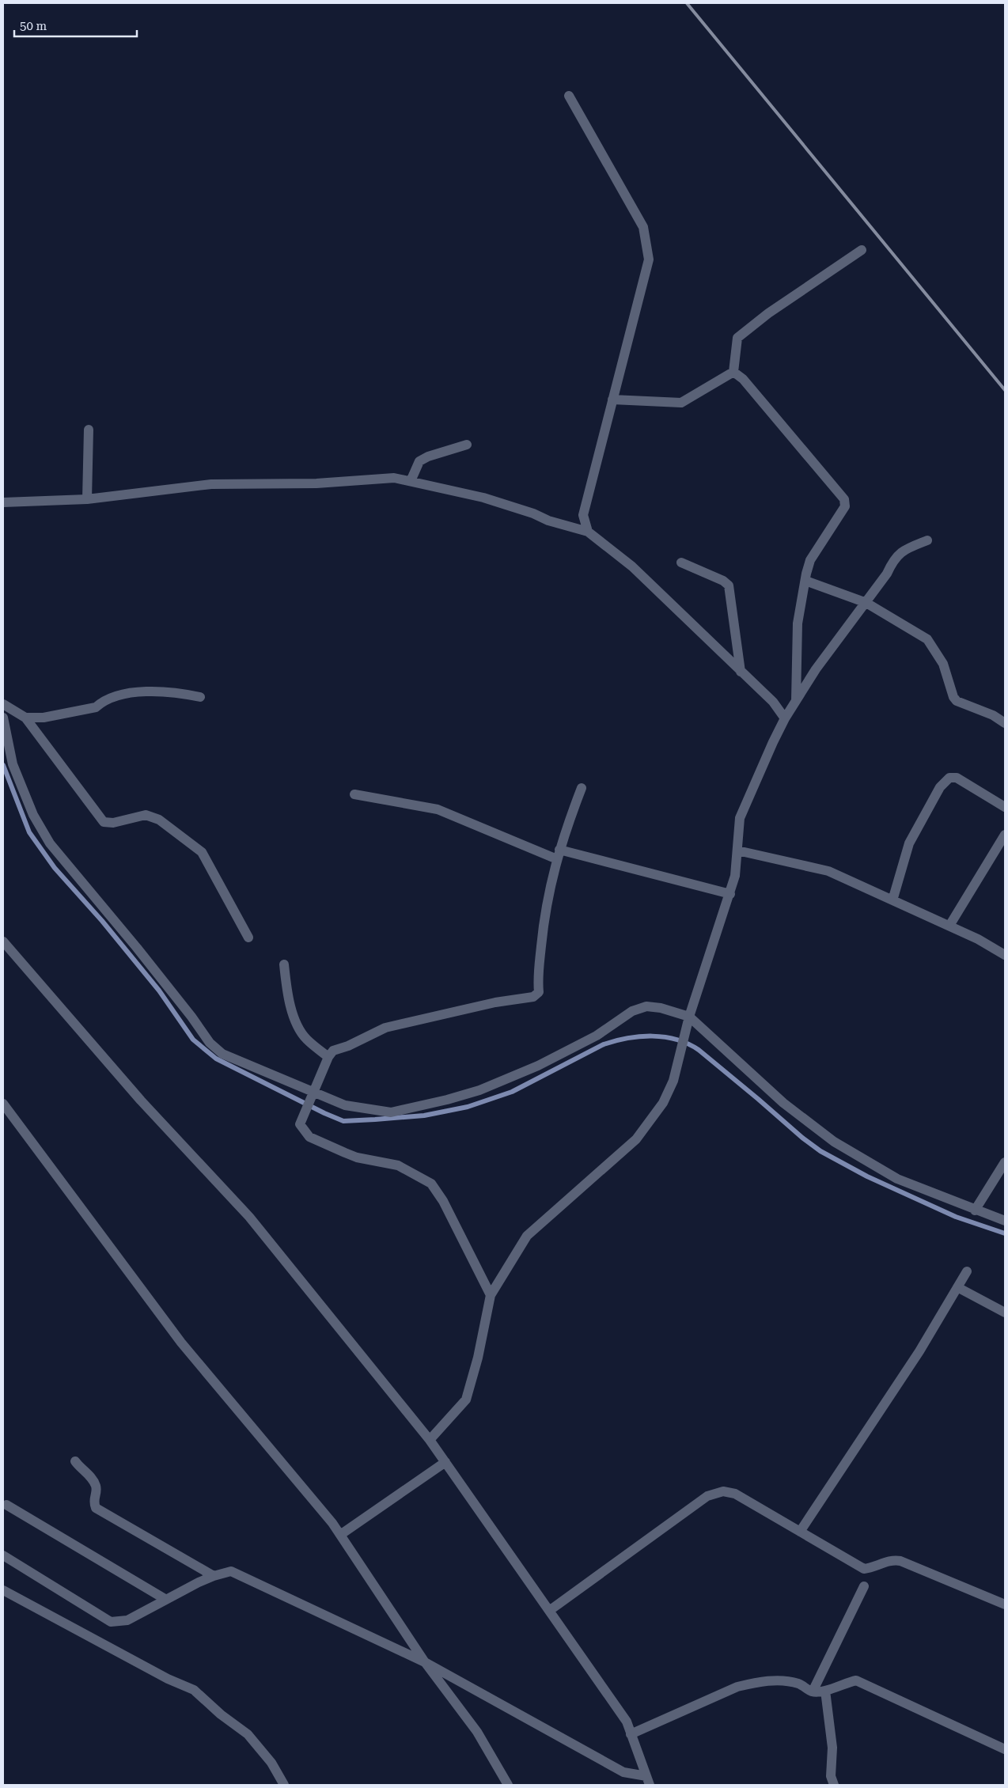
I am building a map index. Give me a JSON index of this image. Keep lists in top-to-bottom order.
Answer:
{
  "scale_bar": "50 m"
}
